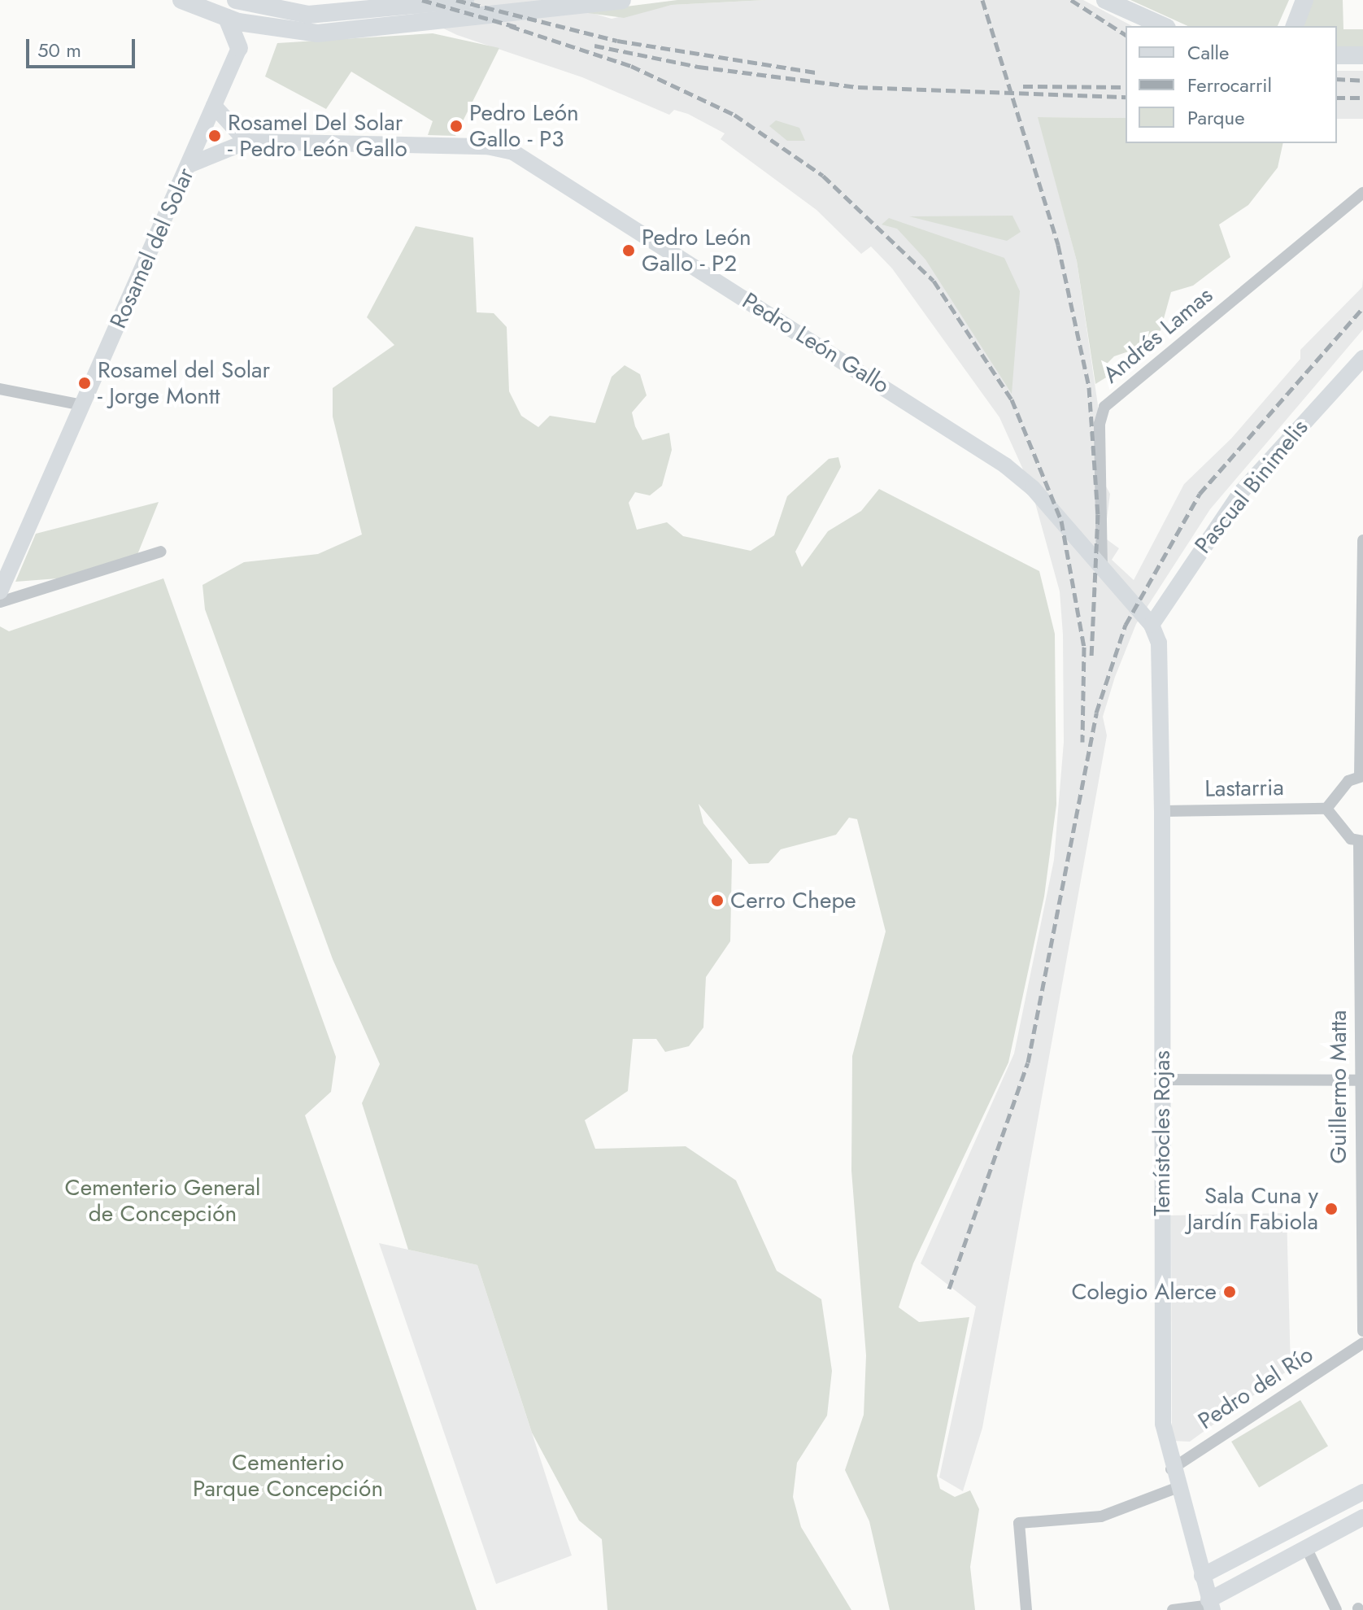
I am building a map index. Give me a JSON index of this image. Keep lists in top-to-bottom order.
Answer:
{
  "streets": {
    "street": [
      "Rosamel del Solar",
      "Andrés Lamas",
      "Pedro León Gallo",
      "Pascual Binimelis",
      "Lastarria",
      "Guillermo Matta",
      "Temístocles Rojas",
      "Pedro del Río"
    ]
  },
  "crossings": [
    ["Rosamel del Solar", "Pedro León Gallo"],
    ["Andrés Lamas", "Pedro León Gallo"],
    ["Pedro León Gallo", "Pascual Binimelis"],
    ["Pedro León Gallo", "Temístocles Rojas"],
    ["Lastarria", "Guillermo Matta"],
    ["Lastarria", "Temístocles Rojas"],
    ["Temístocles Rojas", "Pedro del Río"]
  ],
  "parks": ["Cementerio General de Concepción", "Cementerio Parque Concepción"],
  "places": [
    "Pedro León Gallo - P3",
    "Rosamel Del Solar - Pedro León Gallo",
    "Pedro León Gallo - P2",
    "Rosamel del Solar - Jorge Montt",
    "Cerro Chepe",
    "Sala Cuna y Jardín Fabiola",
    "Colegio Alerce"
  ],
  "legend": ["Calle", "Ferrocarril", "Parque"],
  "scale_bar": "50 m"
}
